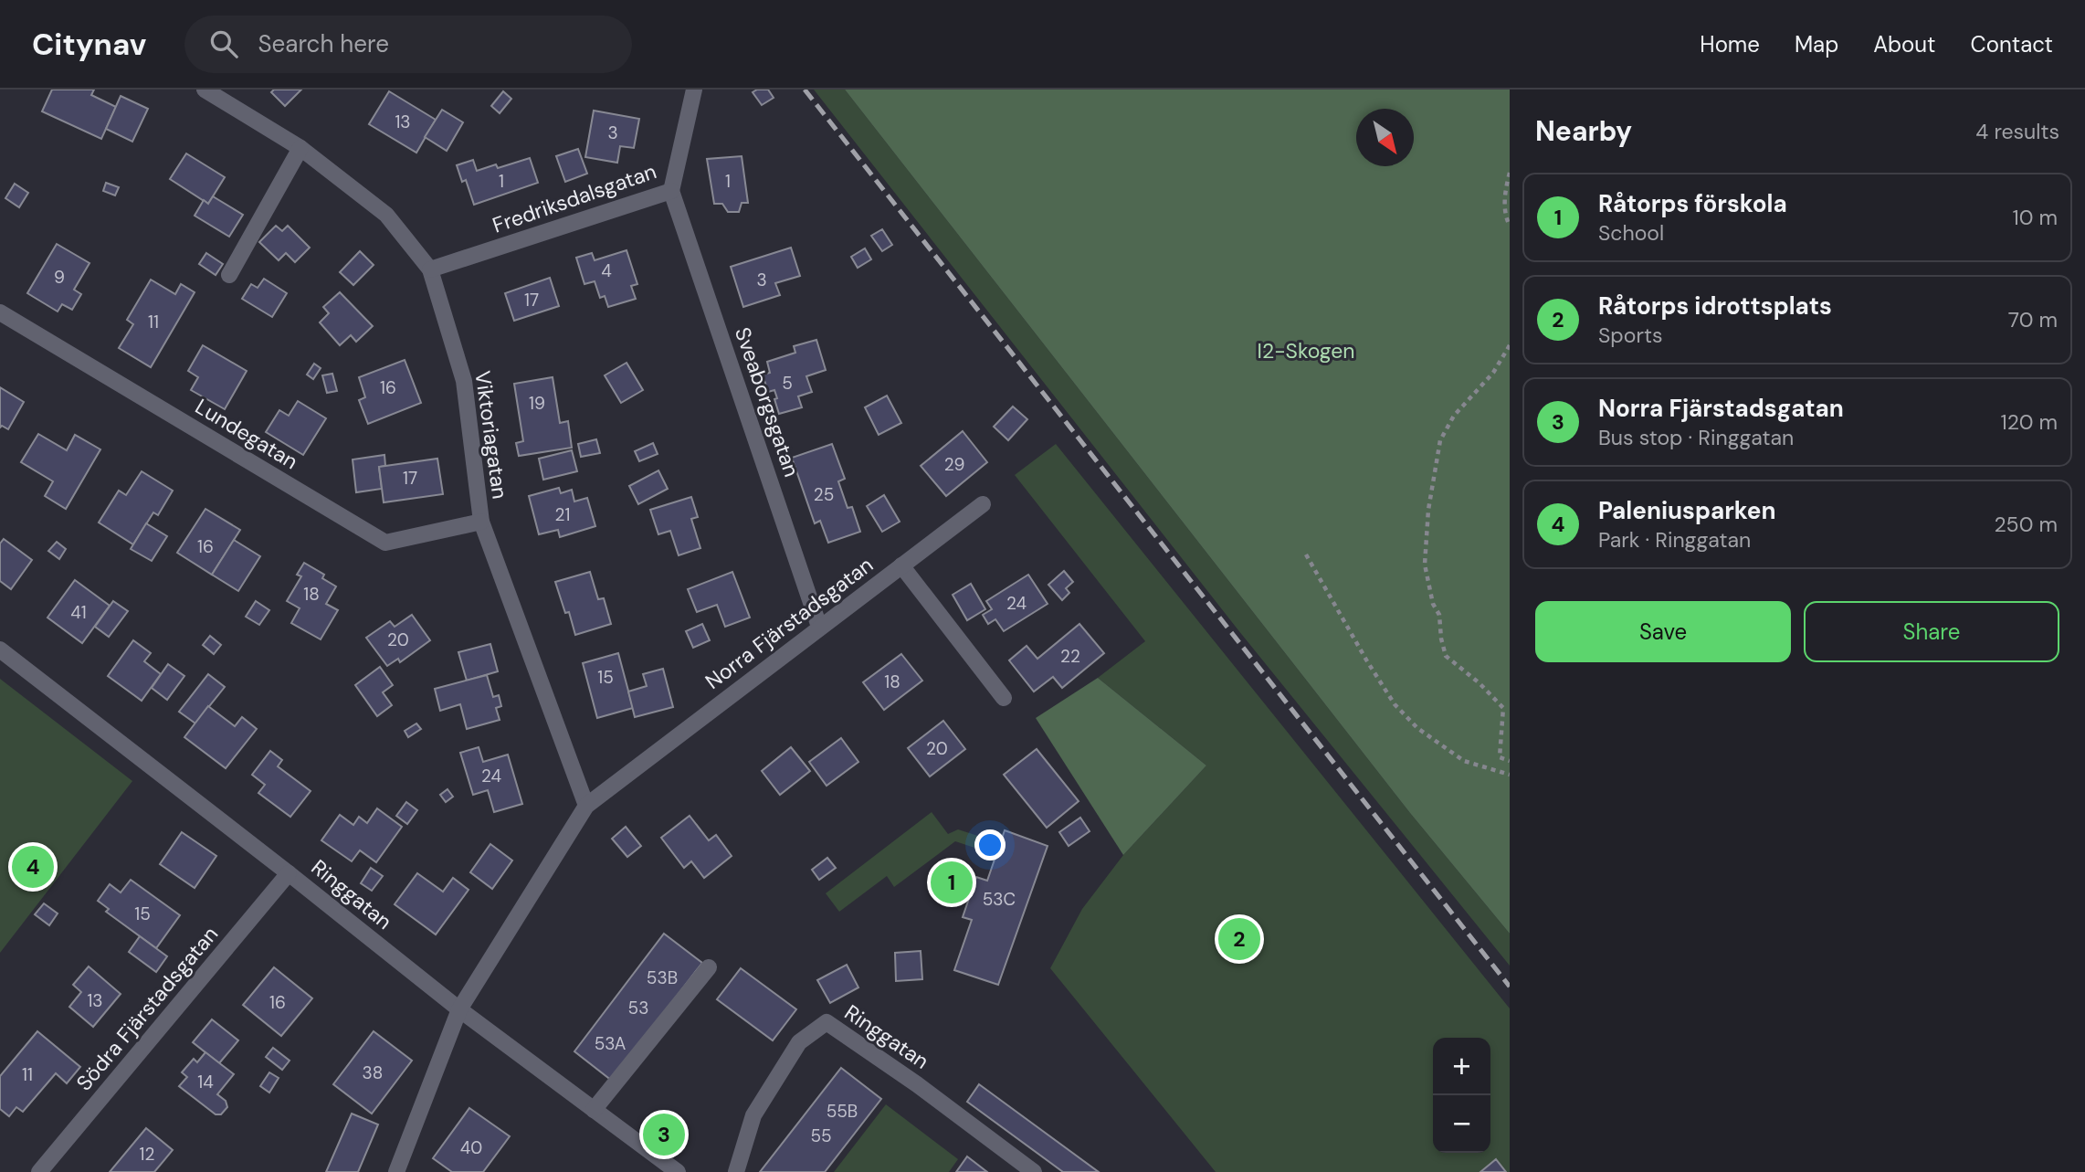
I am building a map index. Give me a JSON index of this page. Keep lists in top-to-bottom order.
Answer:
{
  "streets": {
    "street": [
      "Fredriksdalsgatan",
      "Sveaborgsgatan",
      "Lundegatan",
      "Viktoriagatan",
      "Norra Fjärstadsgatan",
      "Ringgatan",
      "Södra Fjärstadsgatan"
    ]
  },
  "crossings": [
    ["Fredriksdalsgatan", "Sveaborgsgatan"],
    ["Fredriksdalsgatan", "Viktoriagatan"],
    ["Sveaborgsgatan", "Norra Fjärstadsgatan"],
    ["Lundegatan", "Viktoriagatan"],
    ["Viktoriagatan", "Norra Fjärstadsgatan"],
    ["Norra Fjärstadsgatan", "Ringgatan"],
    ["Ringgatan", "Södra Fjärstadsgatan"]
  ],
  "parks": ["I2-Skogen"],
  "house_numbers": [
    "13",
    "3",
    "1",
    "1",
    "4",
    "9",
    "3",
    "17",
    "11",
    "5",
    "16",
    "19",
    "29",
    "17",
    "25",
    "21",
    "16",
    "18",
    "24",
    "41",
    "20",
    "22",
    "15",
    "18",
    "20",
    "24",
    "53C",
    "15",
    "53B",
    "13",
    "16",
    "53",
    "53A",
    "38",
    "11",
    "14",
    "55B",
    "55",
    "40",
    "12"
  ],
  "north": "bottom right",
  "page": {
    "header": "Citynav",
    "search": "Search here",
    "nav": [
      "Home",
      "Map",
      "About",
      "Contact"
    ],
    "heading": ["Nearby", "4 results"],
    "list": [
      {
        "mark": "1",
        "name": "Råtorps förskola",
        "note": "School",
        "value": "10 m"
      },
      {
        "mark": "2",
        "name": "Råtorps idrottsplats",
        "note": "Sports",
        "value": "70 m"
      },
      {
        "mark": "3",
        "name": "Norra Fjärstadsgatan",
        "note": "Bus stop · Ringgatan",
        "value": "120 m"
      },
      {
        "mark": "4",
        "name": "Paleniusparken",
        "note": "Park · Ringgatan",
        "value": "250 m"
      }
    ],
    "buttons": ["Save", "Share"],
    "pins": [
      "4",
      "1",
      "2",
      "3"
    ],
    "map_buttons": ["+", "−"]
  }
}
